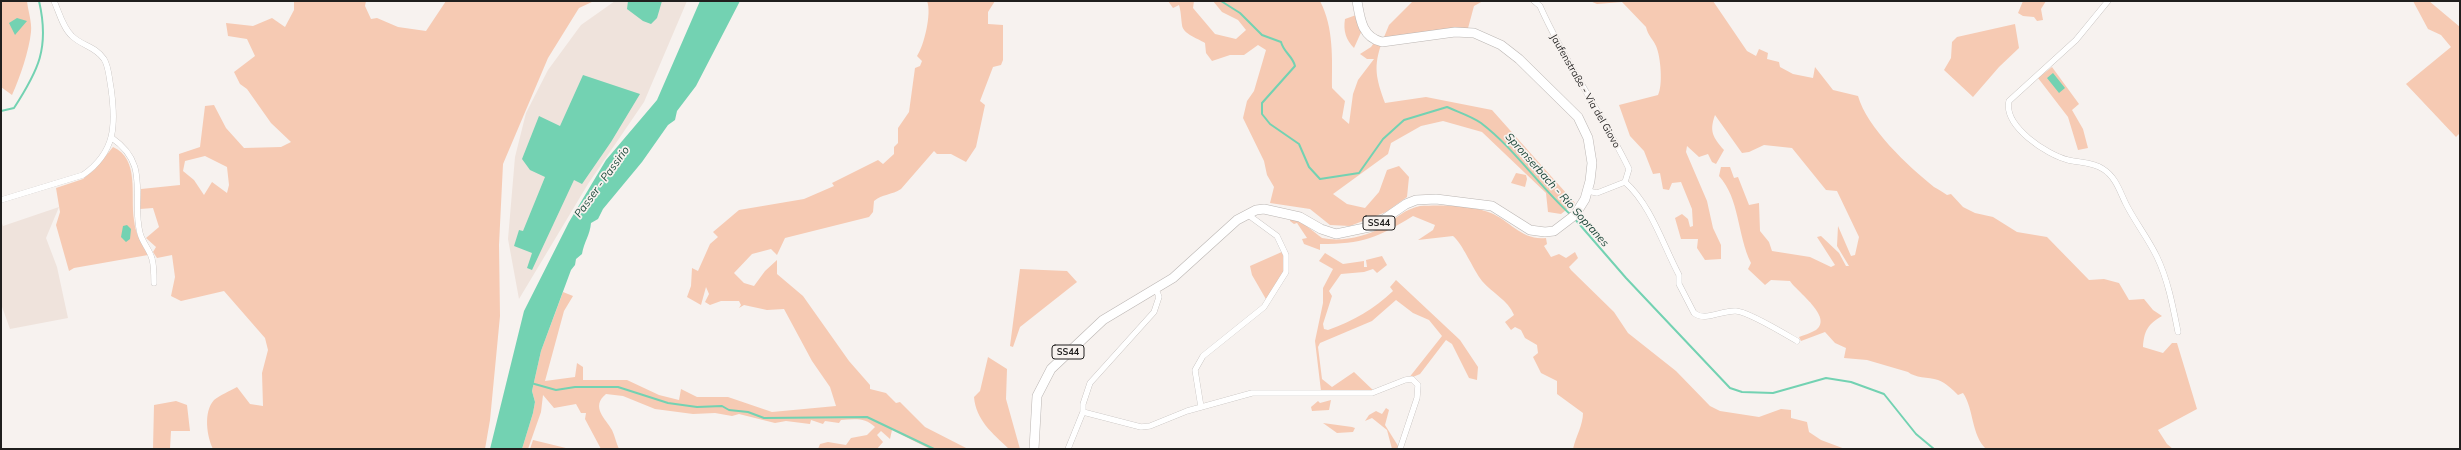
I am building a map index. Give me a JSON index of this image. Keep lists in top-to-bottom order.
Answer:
{
  "streets": {
    "main road": ["Jaufenstraße - Via del Giovo", "SS44"]
  },
  "crossings": [
    ["Jaufenstraße - Via del Giovo", "SS44"]
  ],
  "water": ["Passer - Passirio", "Spronserbach - Rio Sopranes"]
}
